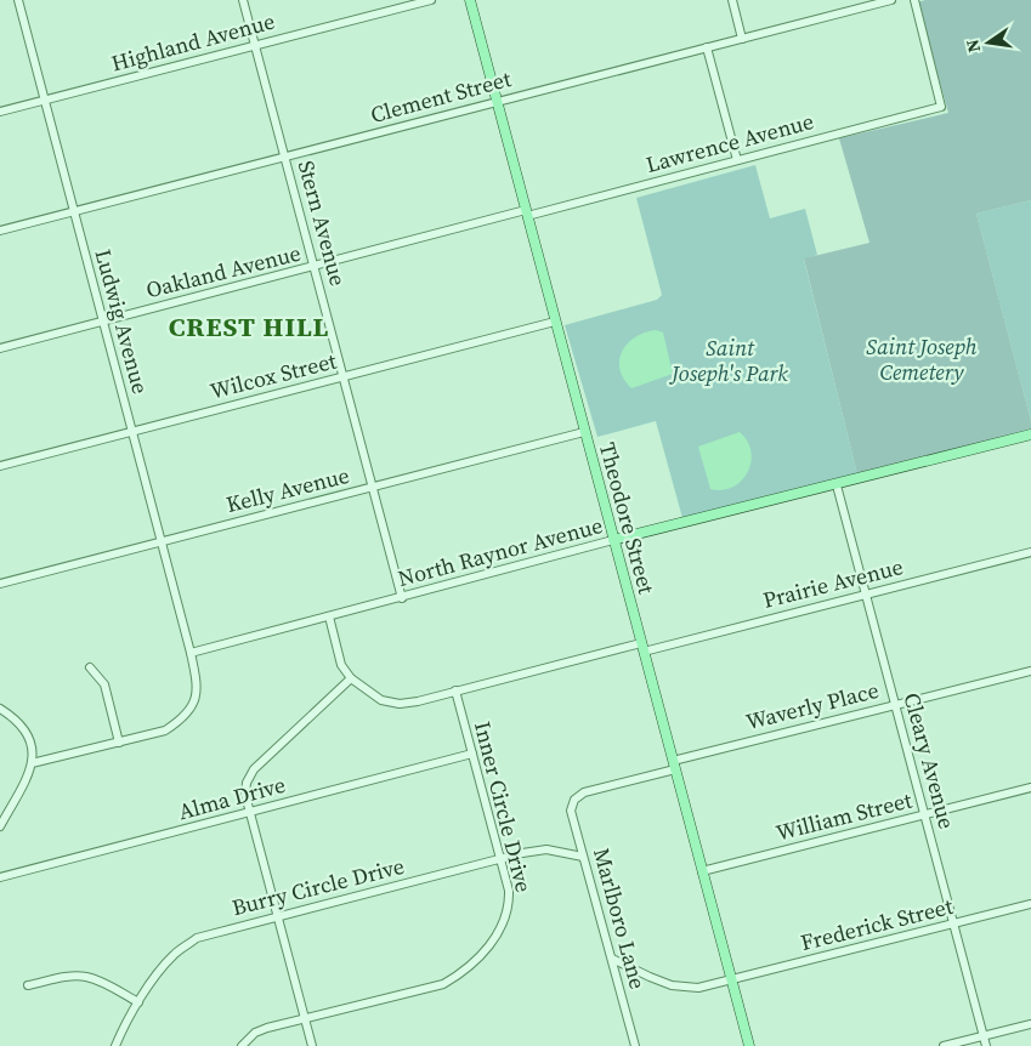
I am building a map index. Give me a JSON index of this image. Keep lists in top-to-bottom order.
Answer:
{
  "streets": {
    "main road": ["Theodore Street", "North Raynor Avenue"],
    "street": [
      "Highland Avenue",
      "Clement Street",
      "Lawrence Avenue",
      "Stern Avenue",
      "Oakland Avenue",
      "Ludwig Avenue",
      "Wilcox Street",
      "Kelly Avenue",
      "Prairie Avenue",
      "Waverly Place",
      "Cleary Avenue",
      "Alma Drive",
      "Inner Circle Drive",
      "William Street",
      "Burry Circle Drive",
      "Marlboro Lane",
      "Frederick Street"
    ]
  },
  "crossings": [
    ["Highland Avenue", "Stern Avenue"],
    ["Highland Avenue", "Ludwig Avenue"],
    ["Clement Street", "Stern Avenue"],
    ["Clement Street", "Ludwig Avenue"],
    ["Clement Street", "Theodore Street"],
    ["Lawrence Avenue", "Oakland Avenue"],
    ["Lawrence Avenue", "Theodore Street"],
    ["Stern Avenue", "Oakland Avenue"],
    ["Stern Avenue", "Wilcox Street"],
    ["Stern Avenue", "Kelly Avenue"],
    ["Stern Avenue", "North Raynor Avenue"],
    ["Oakland Avenue", "Ludwig Avenue"],
    ["Oakland Avenue", "Theodore Street"],
    ["Ludwig Avenue", "Wilcox Street"],
    ["Ludwig Avenue", "Kelly Avenue"],
    ["Ludwig Avenue", "North Raynor Avenue"],
    ["Wilcox Street", "Theodore Street"],
    ["Kelly Avenue", "Theodore Street"],
    ["Theodore Street", "North Raynor Avenue"],
    ["Theodore Street", "Prairie Avenue"],
    ["Theodore Street", "Waverly Place"],
    ["Theodore Street", "William Street"],
    ["Theodore Street", "Frederick Street"],
    ["North Raynor Avenue", "Prairie Avenue"],
    ["North Raynor Avenue", "Cleary Avenue"],
    ["Prairie Avenue", "Cleary Avenue"],
    ["Prairie Avenue", "Inner Circle Drive"],
    ["Waverly Place", "Cleary Avenue"],
    ["Waverly Place", "Marlboro Lane"],
    ["Cleary Avenue", "William Street"],
    ["Cleary Avenue", "Frederick Street"],
    ["Alma Drive", "Inner Circle Drive"],
    ["Inner Circle Drive", "Burry Circle Drive"],
    ["Burry Circle Drive", "Marlboro Lane"],
    ["Marlboro Lane", "Frederick Street"]
  ],
  "districts": ["CREST HILL"],
  "parks": ["Saint Joseph Cemetery", "Saint Joseph's Park"],
  "north": "left"
}
